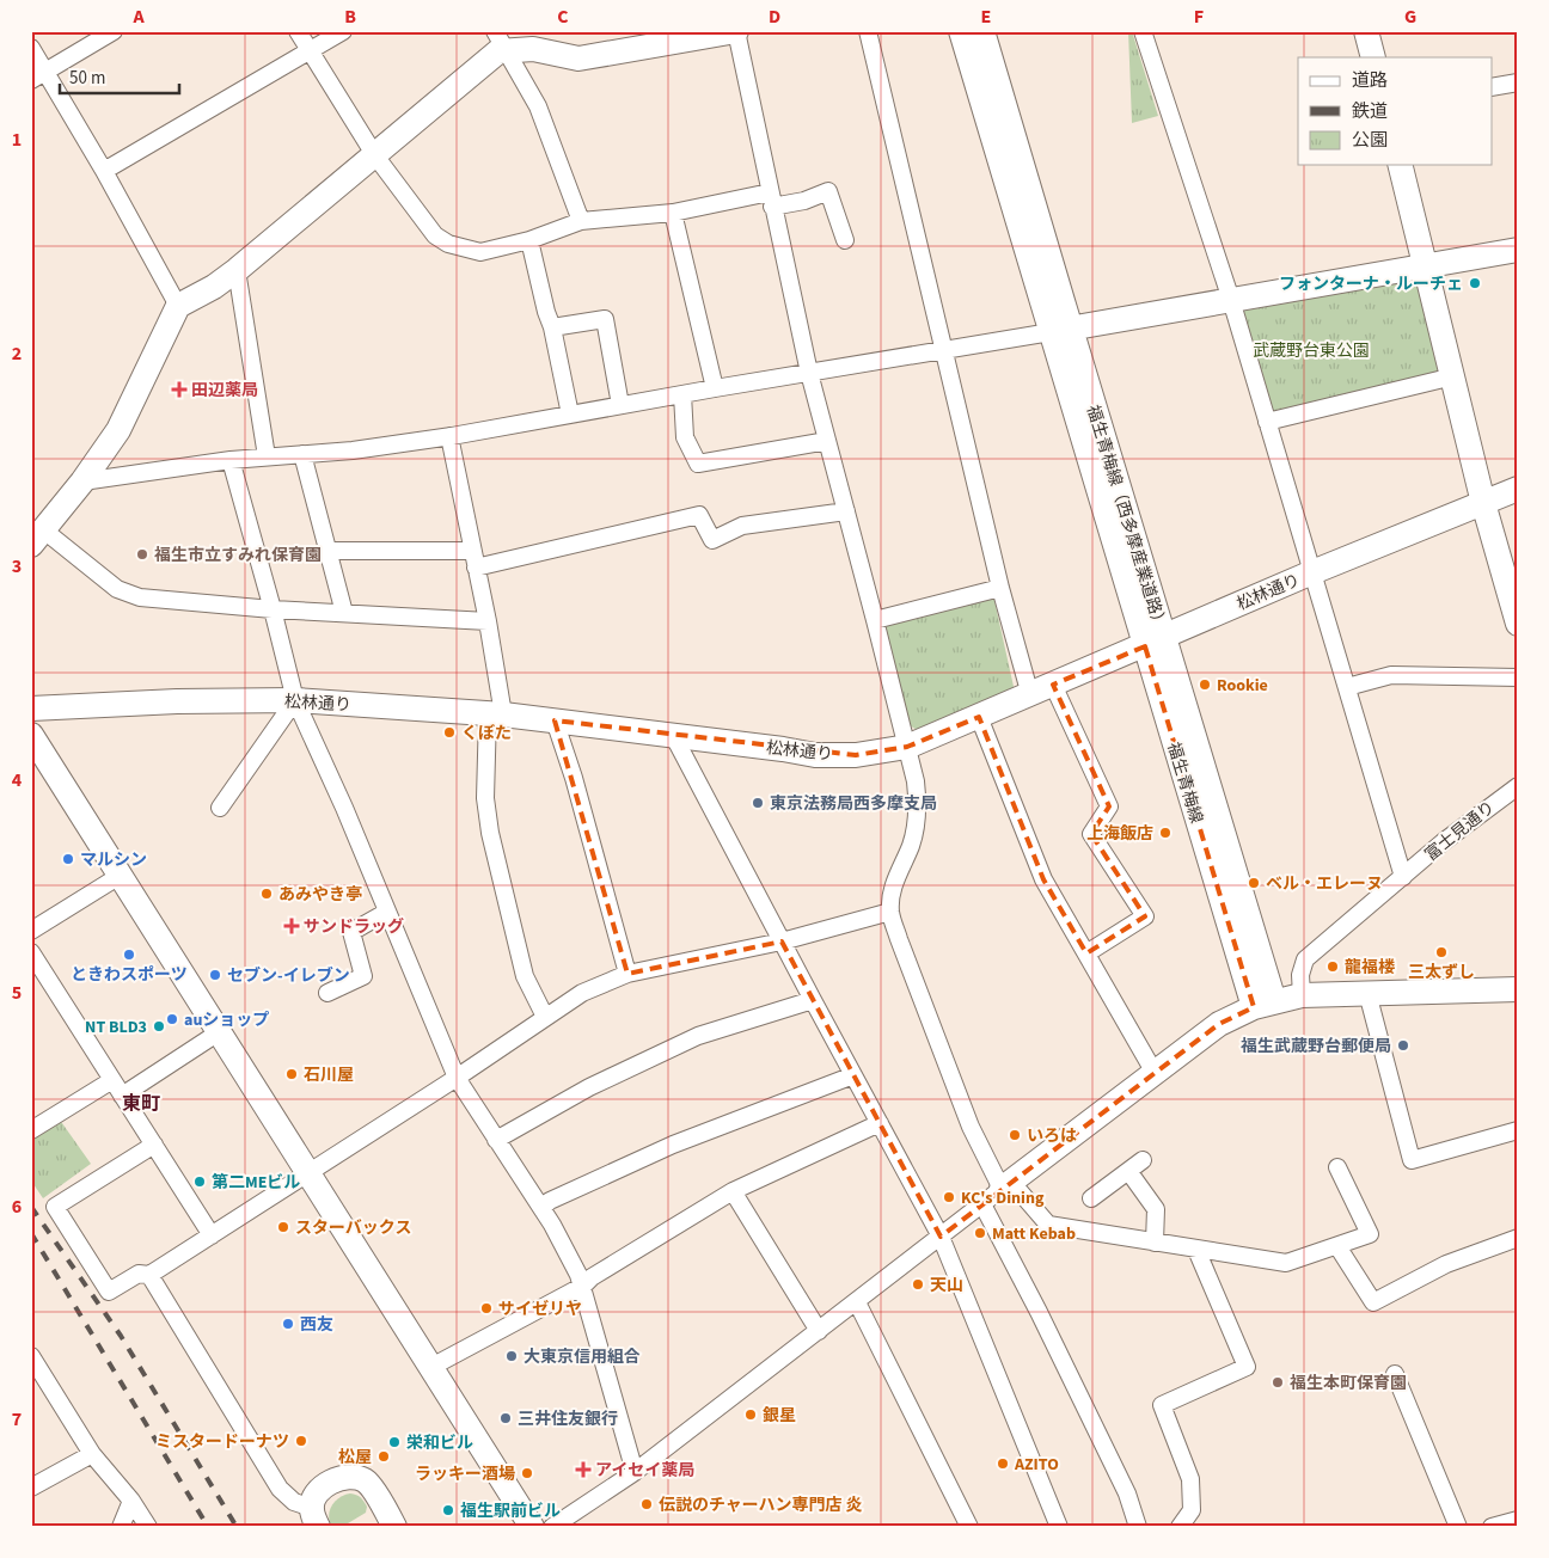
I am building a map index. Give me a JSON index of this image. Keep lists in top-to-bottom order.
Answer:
{
  "streets": {
    "street": [
      "福生青梅線（西多摩産業道路）",
      "松林通り",
      "福生青梅線",
      "富士見通り"
    ]
  },
  "crossings": [
    ["福生青梅線（西多摩産業道路）", "松林通り"],
    ["福生青梅線（西多摩産業道路）", "福生青梅線"],
    ["松林通り", "福生青梅線"]
  ],
  "districts": ["東町"],
  "parks": ["武蔵野台東公園"],
  "places": {
    "other": [
      "フォンターナ・ルーチェ",
      "福生市立すみれ保育園",
      "Rookie",
      "くぼた",
      "東京法務局西多摩支局",
      "上海飯店",
      "マルシン",
      "ベル・エレーヌ",
      "あみやき亭",
      "三太ずし",
      "ときわスポーツ",
      "龍福楼",
      "セブン-イレブン",
      "auショップ",
      "NT BLD3",
      "福生武蔵野台郵便局",
      "石川屋",
      "いろは",
      "第二MEビル",
      "KC's Dining",
      "スターバックス",
      "Matt Kebab",
      "天山",
      "サイゼリヤ",
      "西友",
      "大東京信用組合",
      "福生本町保育園",
      "銀星",
      "三井住友銀行",
      "ミスタードーナツ",
      "栄和ビル",
      "松屋",
      "AZITO",
      "ラッキー酒場",
      "伝説のチャーハン専門店 炎",
      "福生駅前ビル"
    ],
    "health": ["田辺薬局", "サンドラッグ", "アイセイ薬局"]
  },
  "legend": ["道路", "鉄道", "公園"],
  "scale_bar": "50 m",
  "grid": {
    "columns": [
      "A",
      "B",
      "C",
      "D",
      "E",
      "F",
      "G"
    ],
    "rows": [
      "1",
      "2",
      "3",
      "4",
      "5",
      "6",
      "7"
    ]
  }
}
